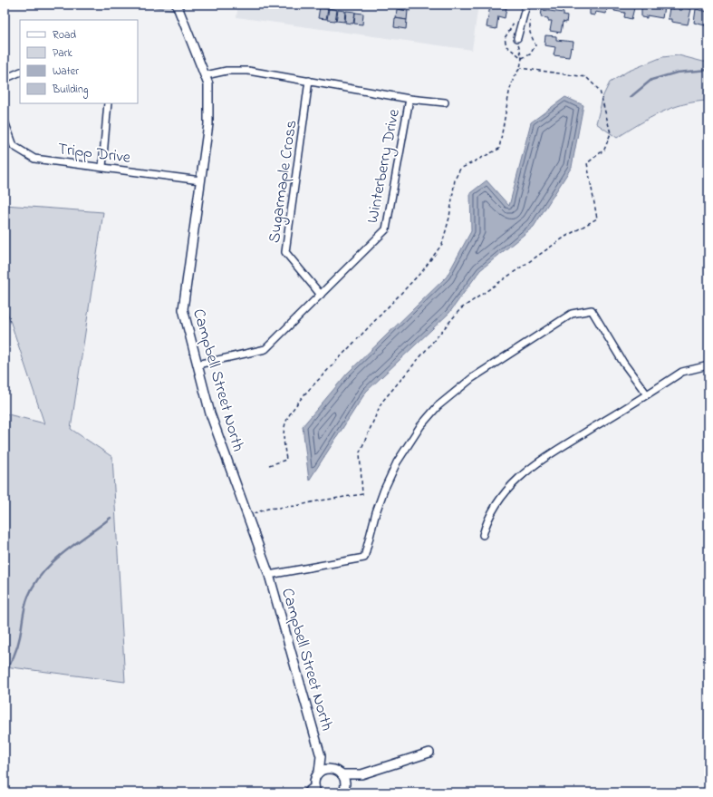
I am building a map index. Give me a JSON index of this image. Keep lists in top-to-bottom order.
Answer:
{
  "streets": {
    "street": [
      "Tripp Drive",
      "Winterberry Drive",
      "Sugarmaple Cross",
      "Campbell Street North"
    ]
  },
  "crossings": [
    ["Tripp Drive", "Campbell Street North"],
    ["Winterberry Drive", "Sugarmaple Cross"],
    ["Winterberry Drive", "Campbell Street North"]
  ],
  "legend": [
    "Road",
    "Park",
    "Water",
    "Building"
  ]
}
